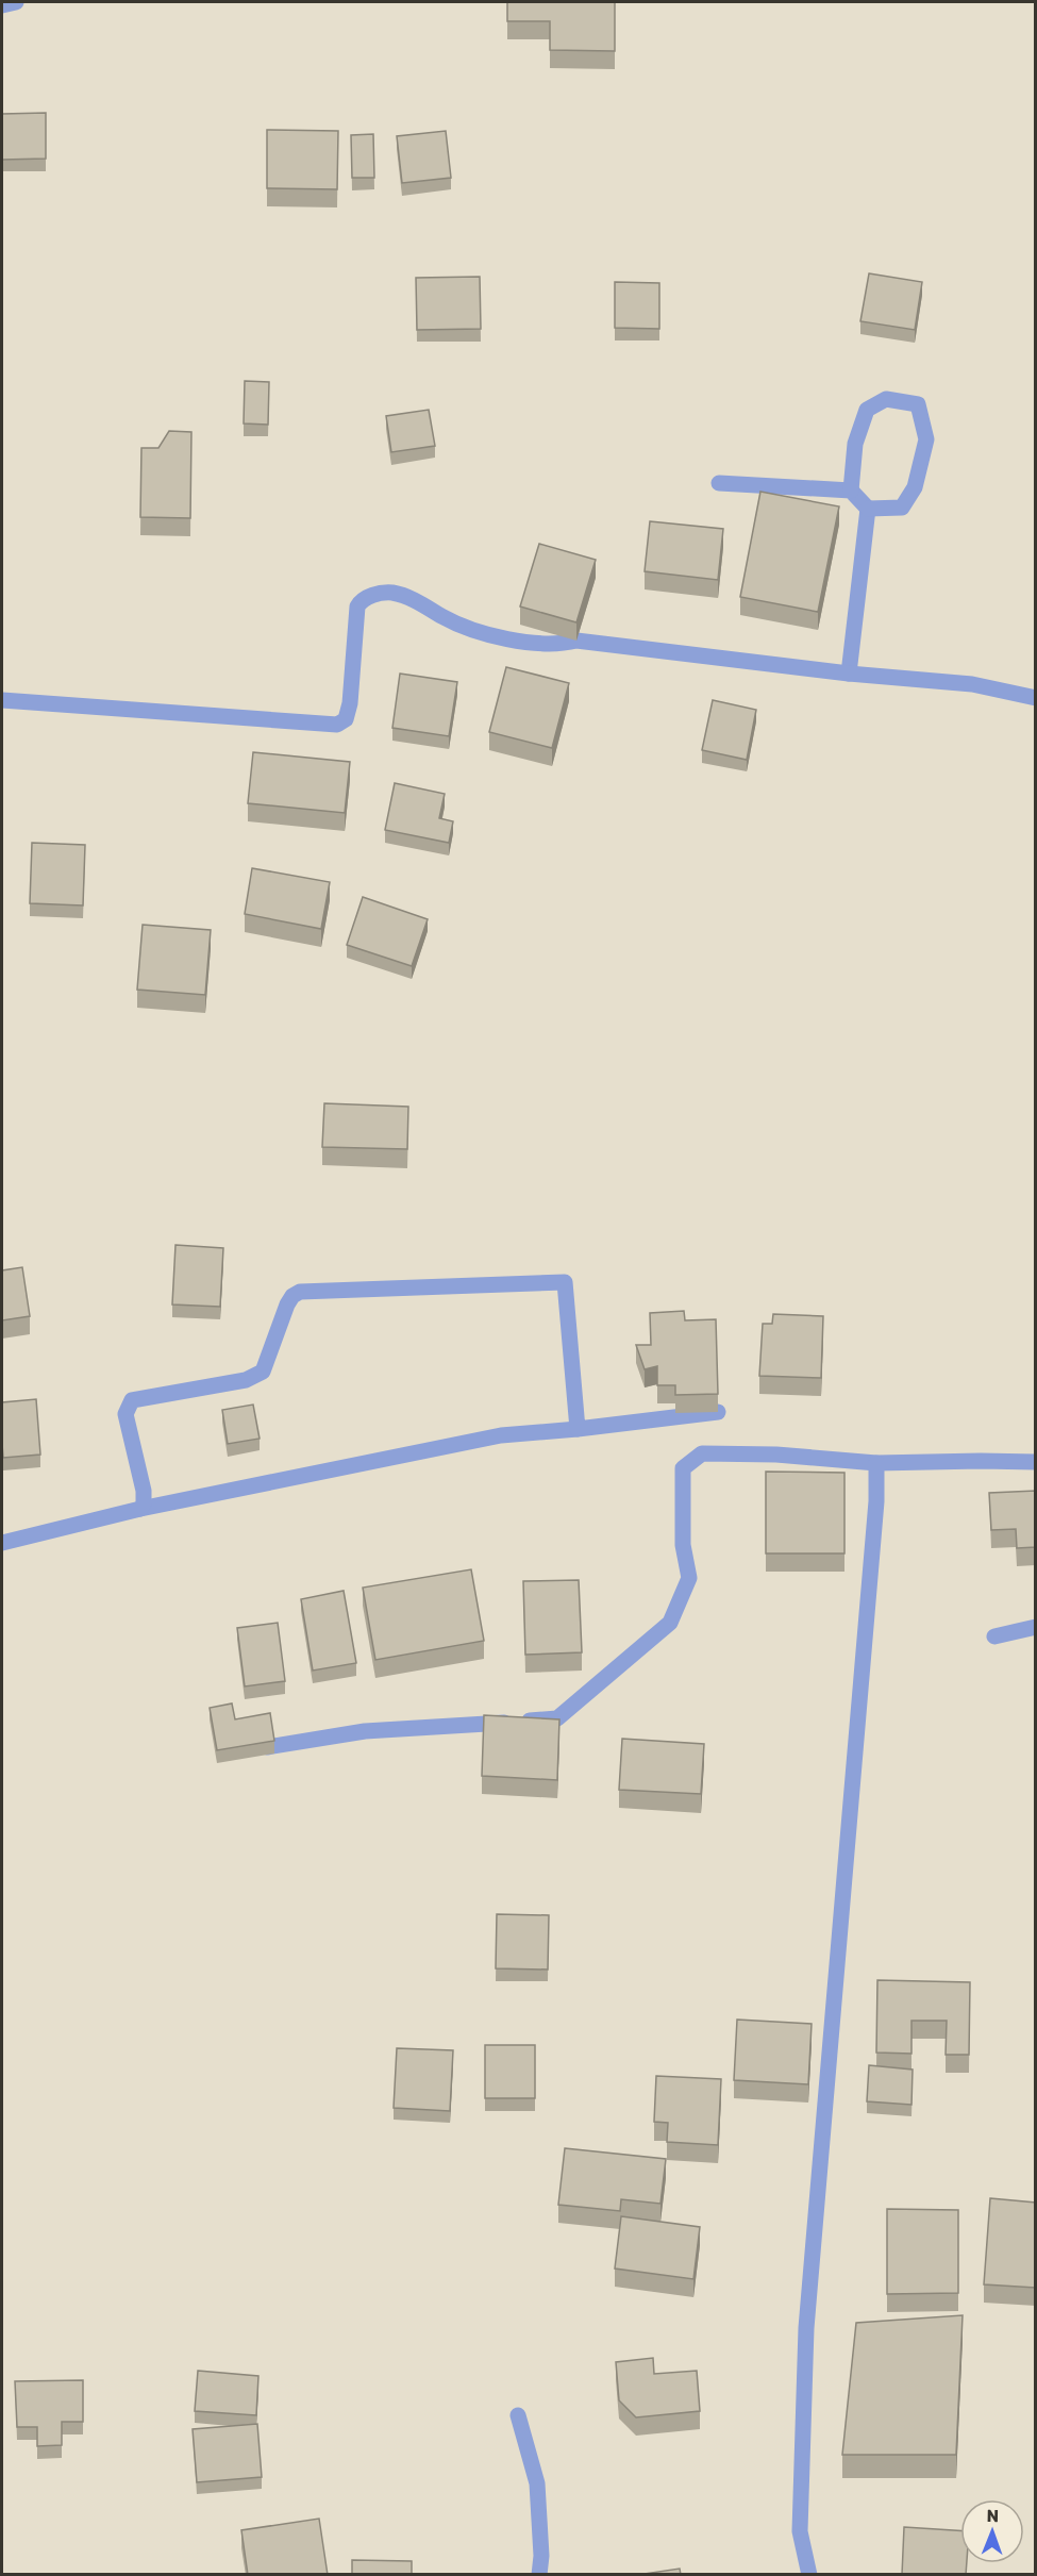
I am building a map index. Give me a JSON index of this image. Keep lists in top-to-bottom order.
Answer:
{
  "north": "top"
}
